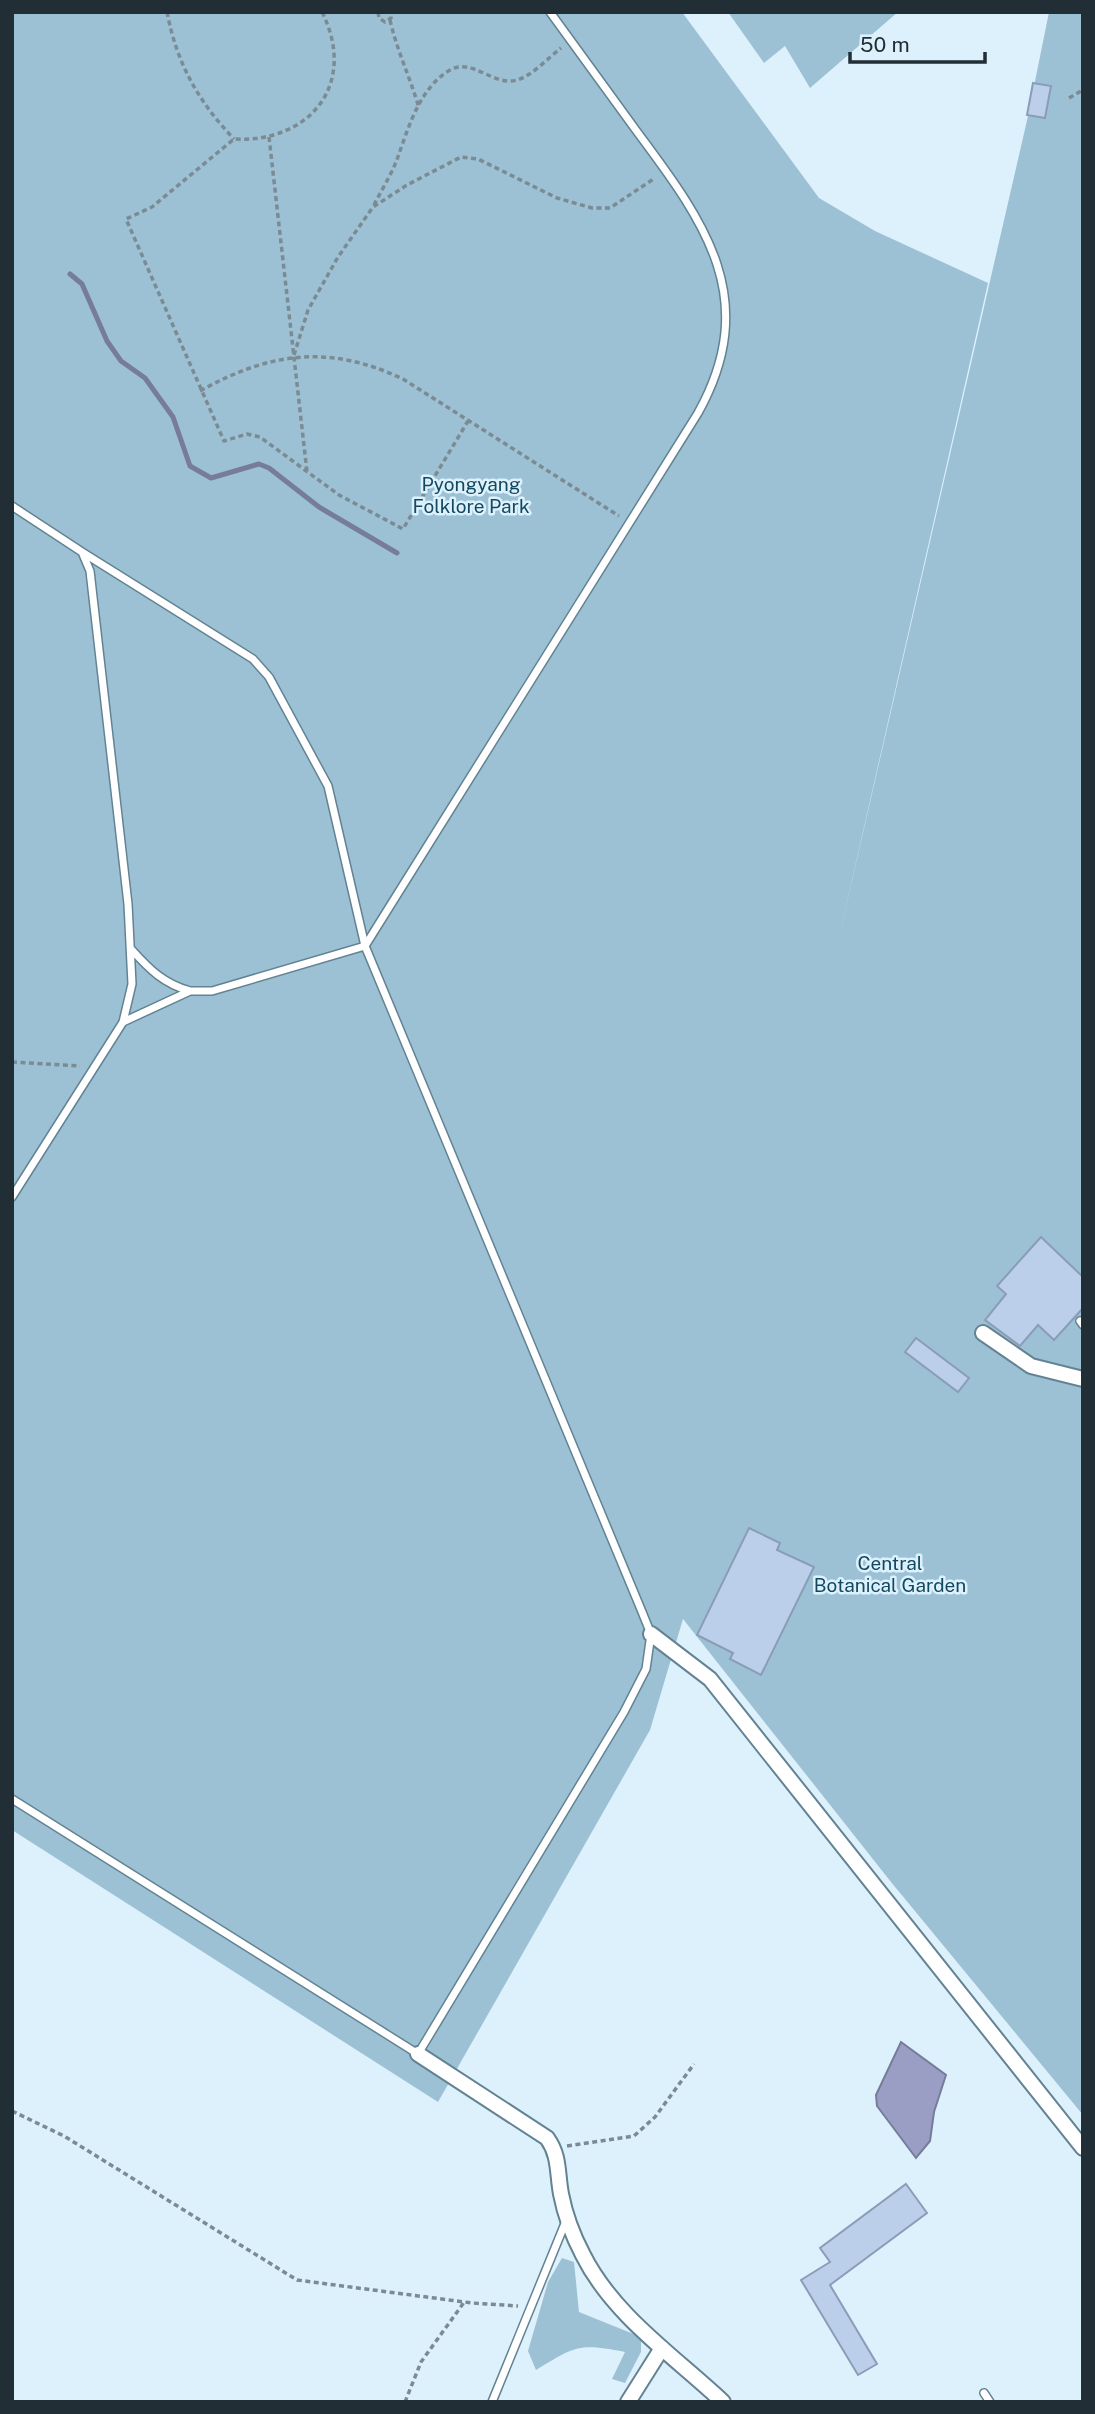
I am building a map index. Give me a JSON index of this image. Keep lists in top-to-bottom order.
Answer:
{
  "parks": ["Pyongyang Folklore Park", "Central Botanical Garden"],
  "scale_bar": "50 m"
}
